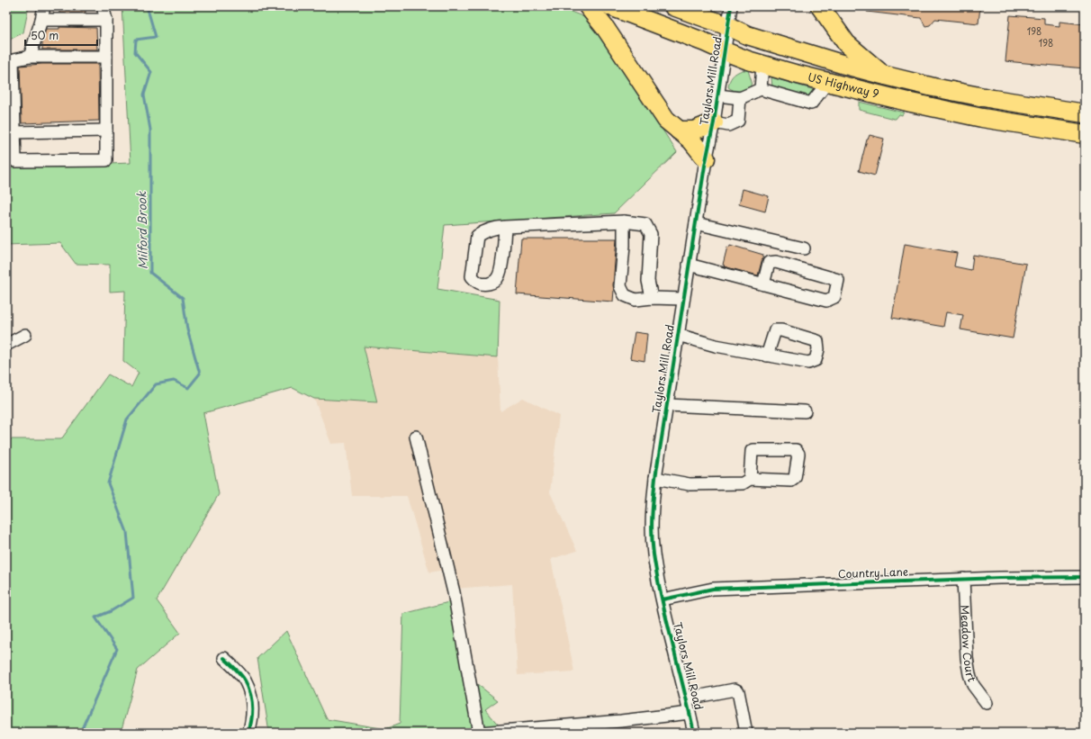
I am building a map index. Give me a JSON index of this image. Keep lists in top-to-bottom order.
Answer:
{
  "streets": {
    "highway": ["US Highway 9"],
    "street": ["Taylors Mill Road", "Country Lane", "Meadow Court"]
  },
  "crossings": [
    ["Taylors Mill Road", "US Highway 9"],
    ["Taylors Mill Road", "Country Lane"],
    ["Country Lane", "Meadow Court"]
  ],
  "water": ["Milford Brook"],
  "house_numbers": ["198", "198"],
  "scale_bar": "50 m"
}
